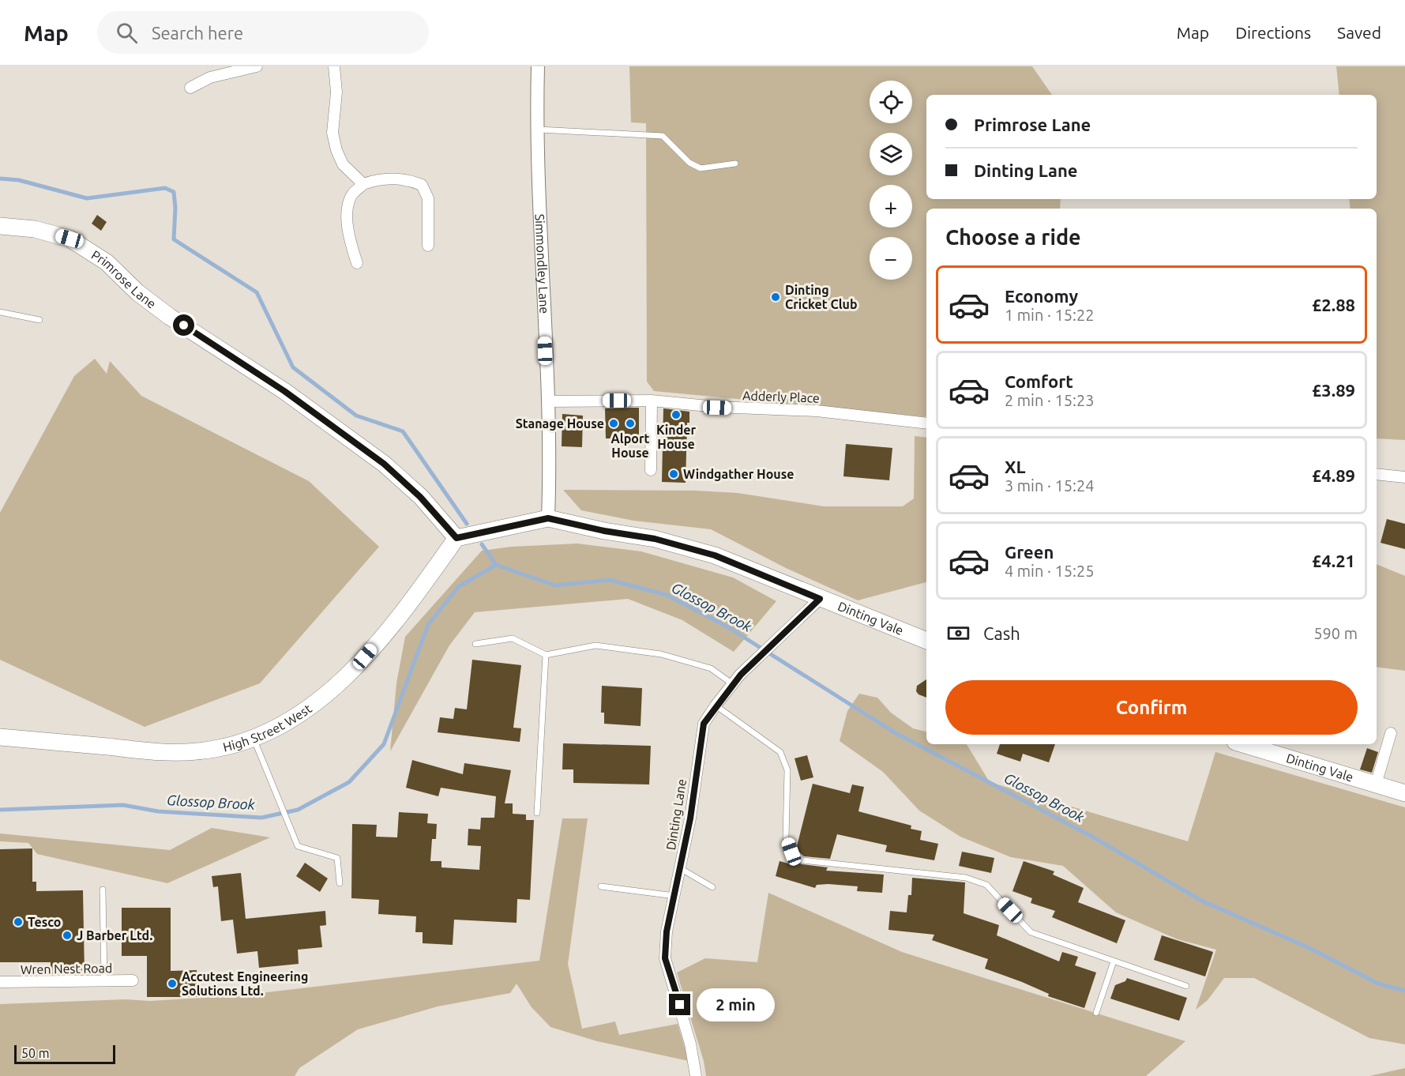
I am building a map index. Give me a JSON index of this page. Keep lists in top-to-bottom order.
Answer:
{
  "streets": {
    "main road": ["Primrose Lane", "Dinting Vale", "High Street West"],
    "street": [
      "Simmondley Lane",
      "Adderly Place",
      "Dinting Lane",
      "Wren Nest Road"
    ]
  },
  "crossings": [
    ["Simmondley Lane", "Adderly Place"],
    ["Simmondley Lane", "Dinting Vale"],
    ["Primrose Lane", "Dinting Vale"],
    ["Primrose Lane", "High Street West"],
    ["Dinting Vale", "High Street West"],
    ["Dinting Vale", "Dinting Lane"]
  ],
  "water": ["Glossop Brook"],
  "places": [
    "Dinting Cricket Club",
    "Kinder House",
    "Stanage House",
    "Alport House",
    "Windgather House",
    "Tesco",
    "J Barber Ltd.",
    "Accutest Engineering Solutions Ltd."
  ],
  "scale_bar": "50 m",
  "page": {
    "header": "Map",
    "search": "Search here",
    "nav": ["Map", "Directions", "Saved"],
    "map_buttons": ["+", "−"],
    "banner": ["Primrose Lane", "Dinting Lane"],
    "heading": "Choose a ride",
    "list": [
      {
        "name": "Economy",
        "note": "1 min · 15:22",
        "value": "£2.88"
      },
      {
        "name": "Comfort",
        "note": "2 min · 15:23",
        "value": "£3.89"
      },
      {
        "name": "XL",
        "note": "3 min · 15:24",
        "value": "£4.89"
      },
      {
        "name": "Green",
        "note": "4 min · 15:25",
        "value": "£4.21"
      }
    ],
    "pay": ["Cash", "590 m"],
    "buttons": "Confirm",
    "bubble": "2 min",
    "scale": "50 m"
  }
}
